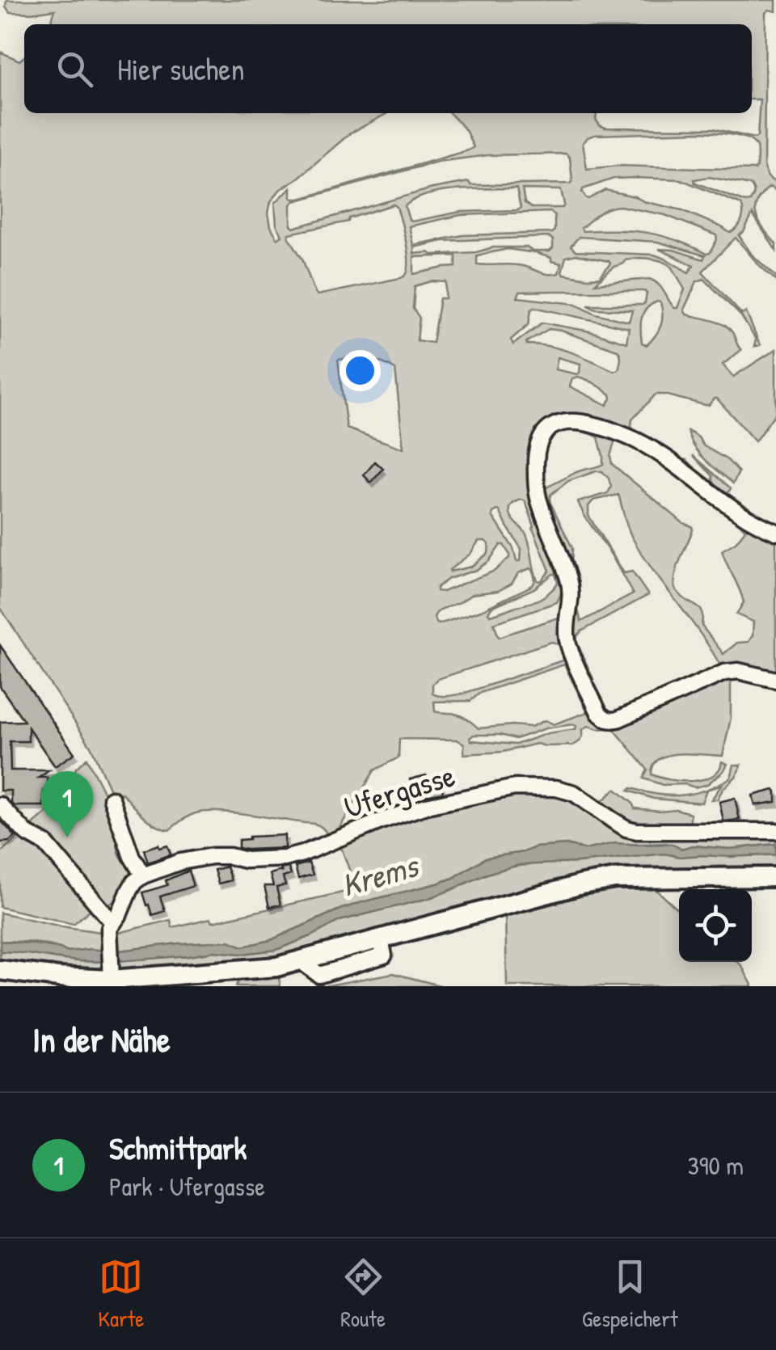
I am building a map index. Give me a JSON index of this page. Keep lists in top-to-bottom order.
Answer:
{
  "streets": {
    "street": ["Ufergasse"]
  },
  "water": ["Krems"],
  "page": {
    "search": "Hier suchen",
    "pins": "1",
    "heading": "In der Nähe",
    "list": [
      {
        "mark": "1",
        "name": "Schmittpark",
        "note": "Park · Ufergasse",
        "value": "390 m"
      }
    ],
    "nav": ["Karte", "Route", "Gespeichert"]
  }
}
